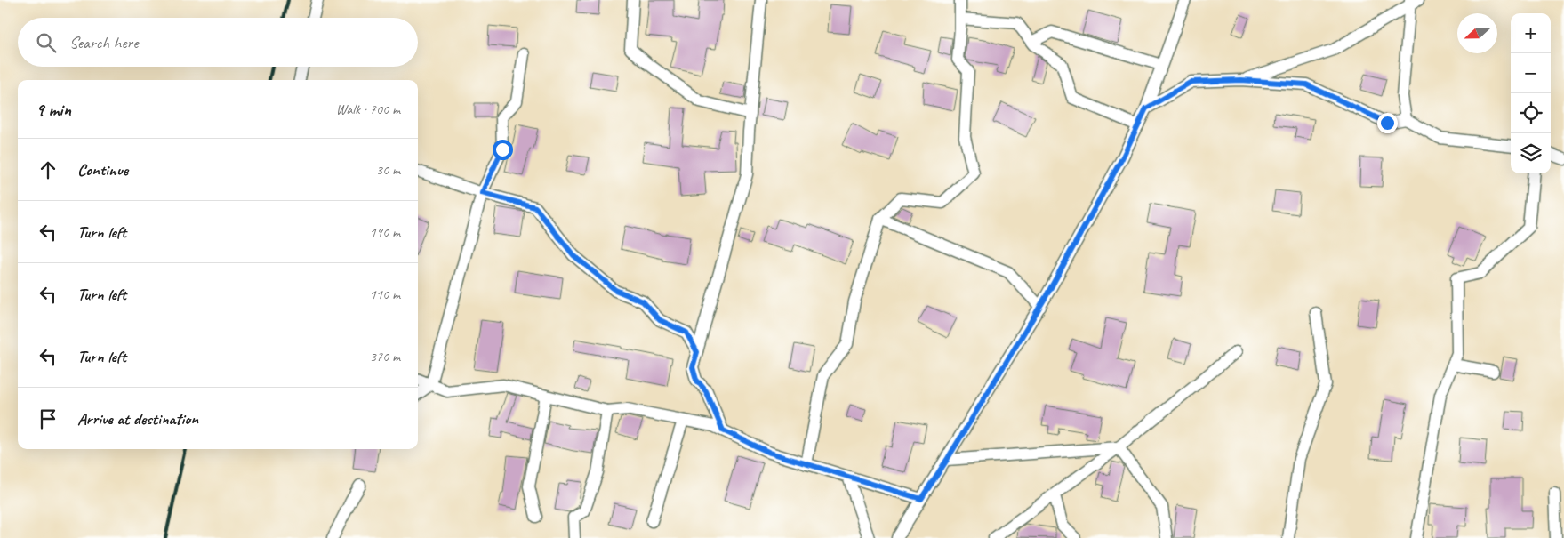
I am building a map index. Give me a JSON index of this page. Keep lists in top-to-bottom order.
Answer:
{
  "north": "left",
  "page": {
    "map_buttons": ["+", "−"],
    "search": "Search here",
    "heading": ["9 min", "Walk · 700 m"],
    "list": [
      ["Continue", "30 m"],
      ["Turn left", "190 m"],
      ["Turn left", "110 m"],
      ["Turn left", "370 m"],
      "Arrive at destination"
    ]
  }
}
